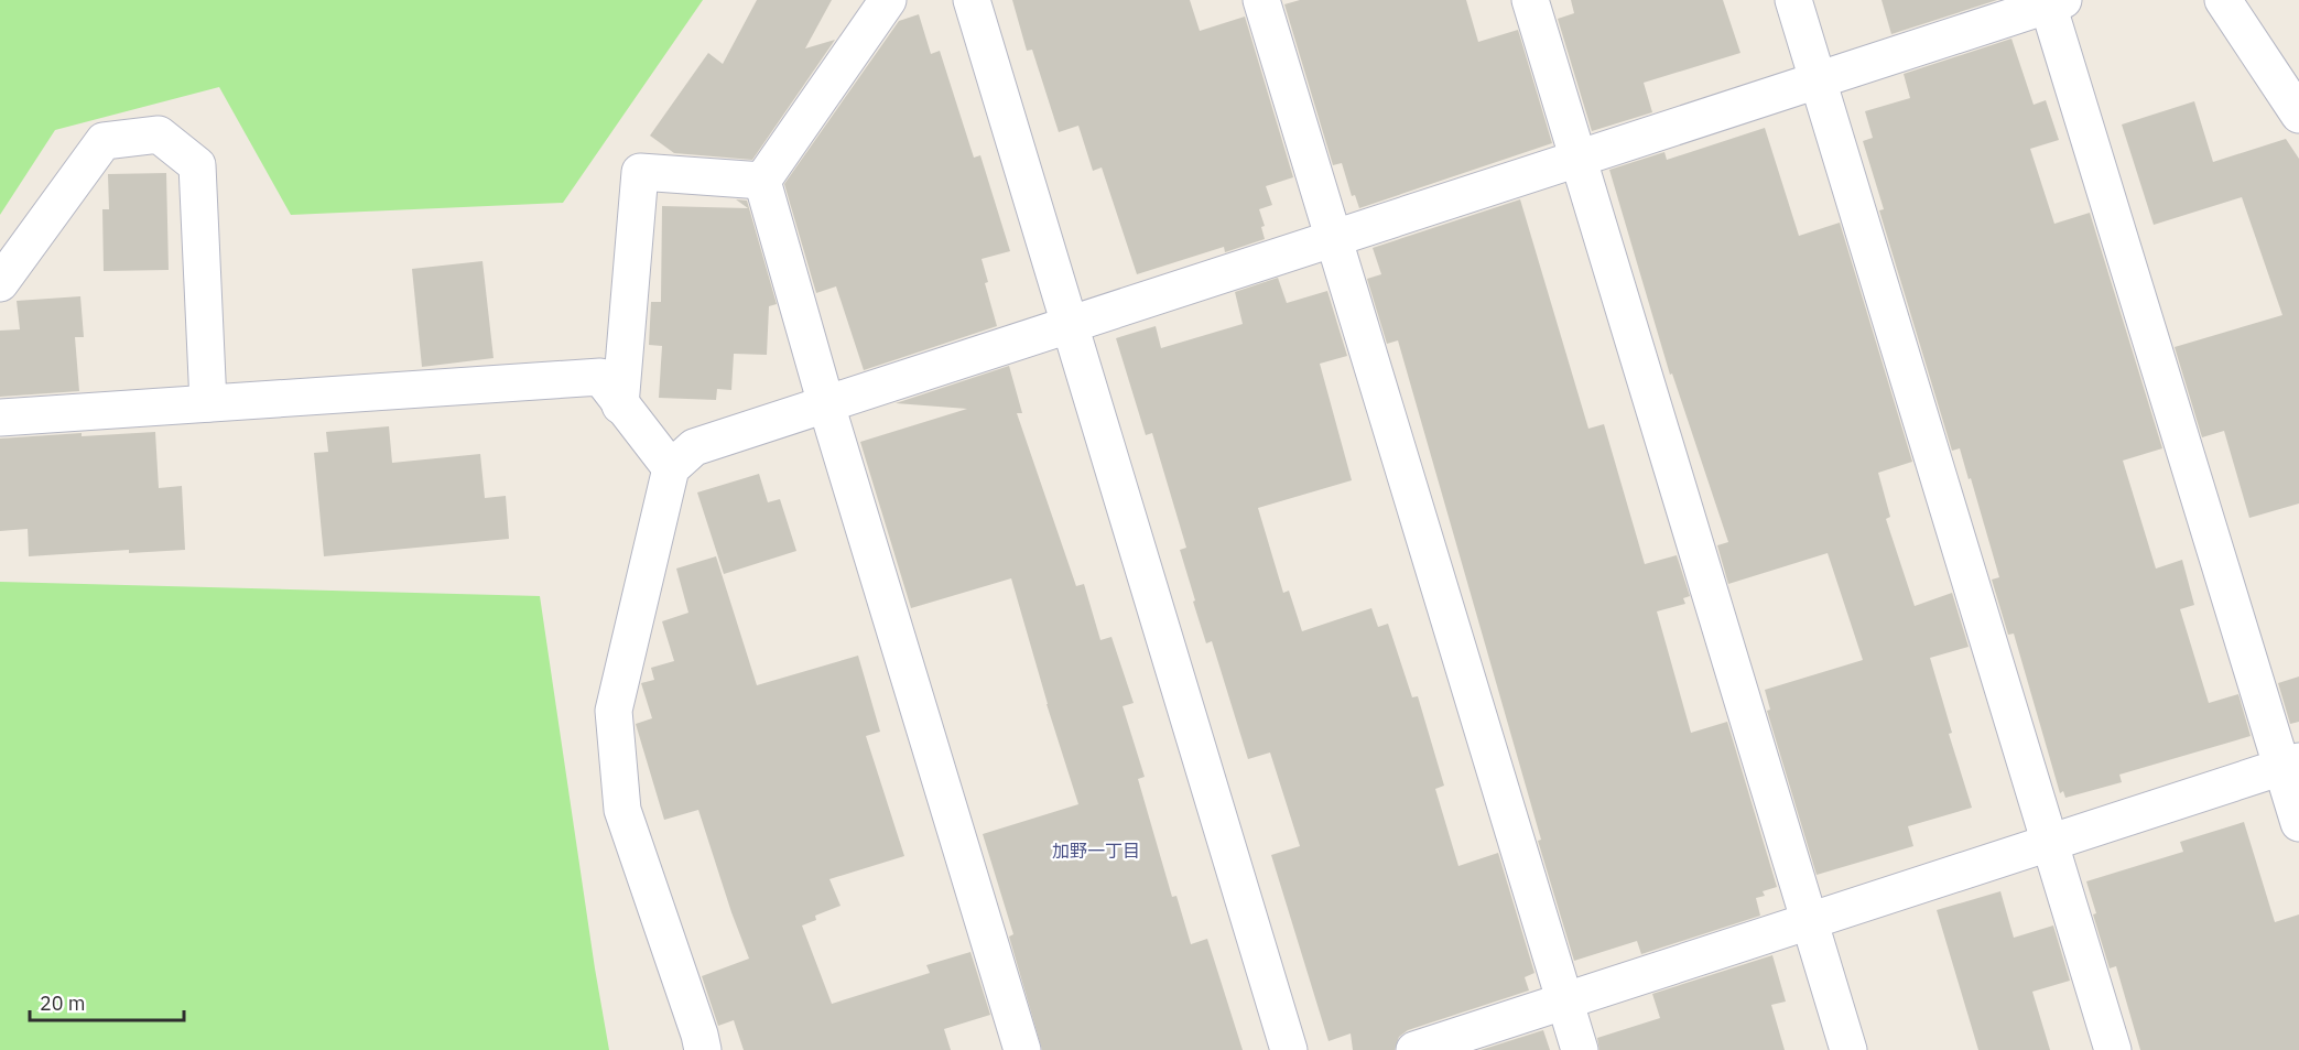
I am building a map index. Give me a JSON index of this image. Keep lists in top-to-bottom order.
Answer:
{
  "districts": ["加野一丁目"],
  "scale_bar": "20 m"
}
